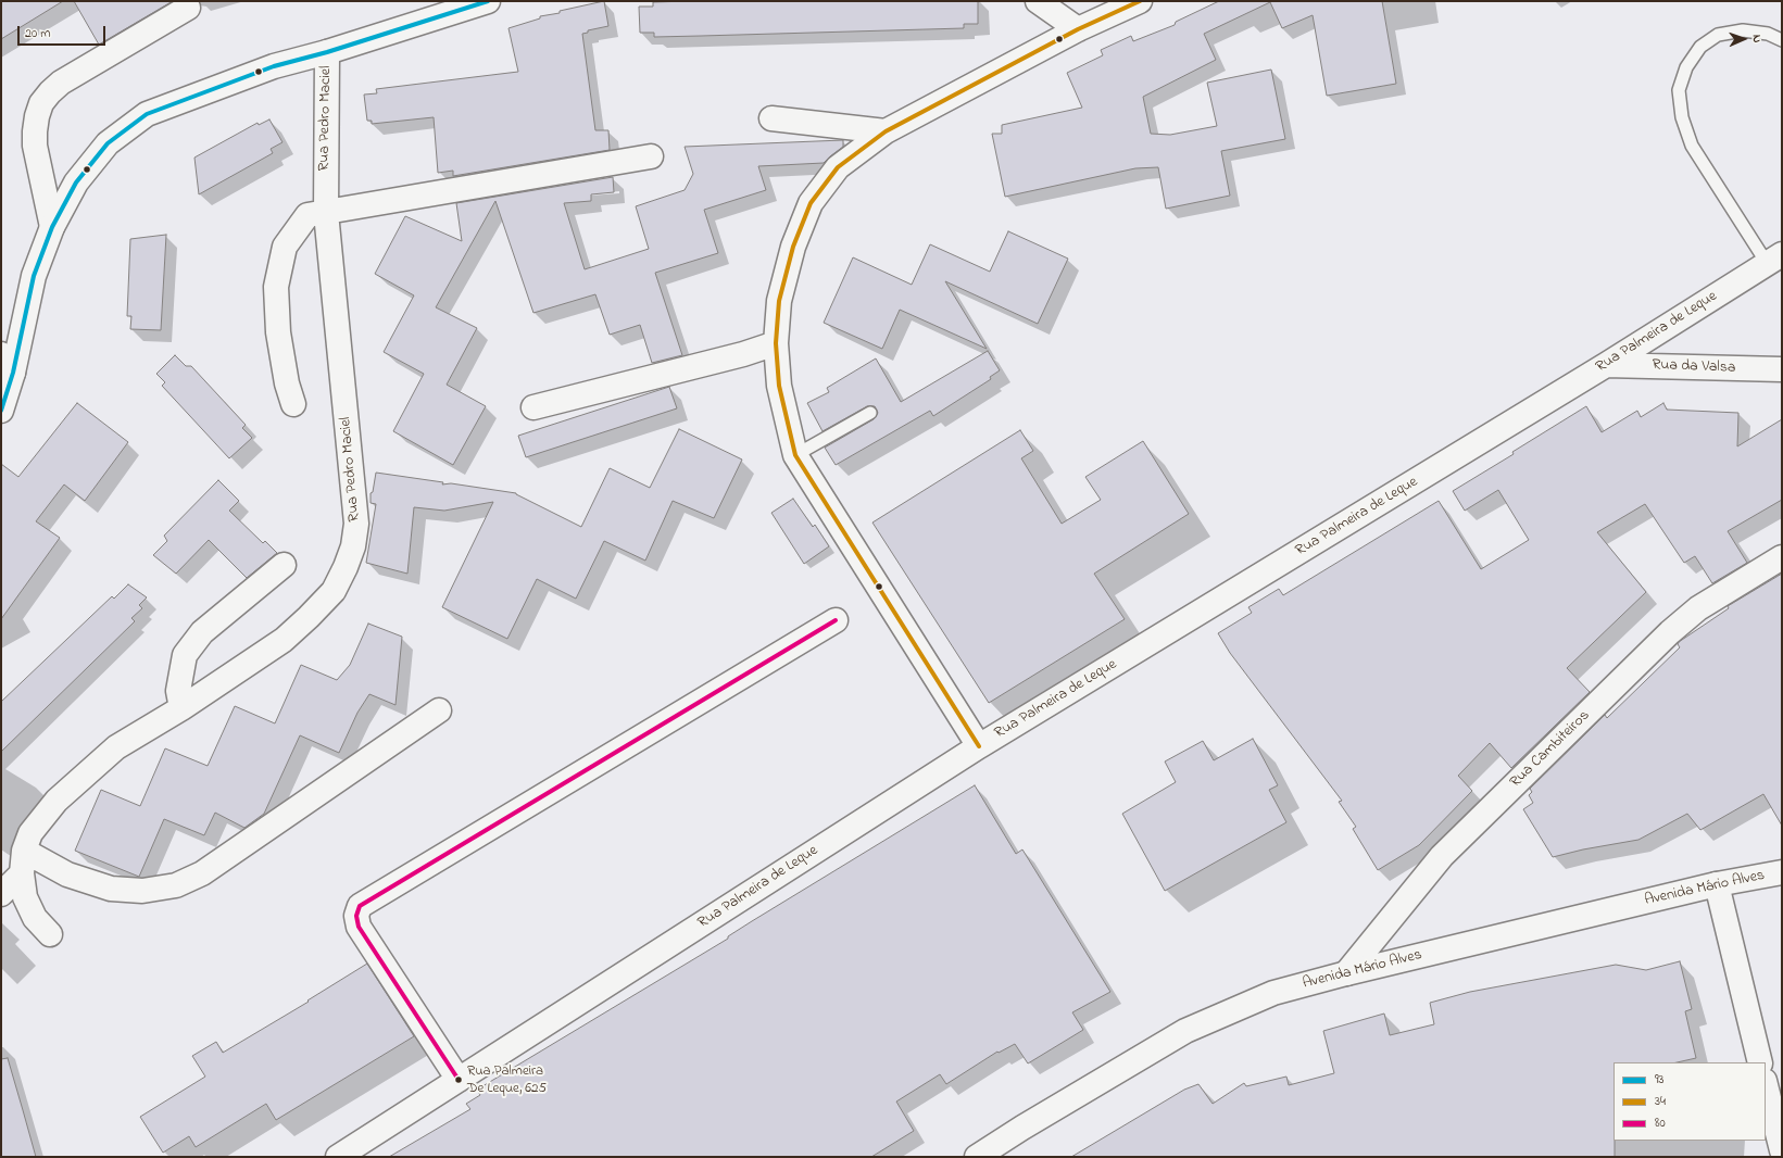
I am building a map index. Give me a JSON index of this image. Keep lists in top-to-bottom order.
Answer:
{
  "streets": {
    "street": [
      "Rua Pedro Maciel",
      "Rua Palmeira de Leque",
      "Rua da Valsa",
      "Rua Cambiteiros",
      "Avenida Mário Alves"
    ]
  },
  "crossings": [
    ["Rua Palmeira de Leque", "Rua da Valsa"],
    ["Rua Cambiteiros", "Avenida Mário Alves"]
  ],
  "places": ["Rua Palmeira De Leque, 625"],
  "lines": ["transit line 93", "transit line 34", "transit line 80"],
  "legend": ["93", "34", "80"],
  "scale_bar": "20 m",
  "north": "right"
}
